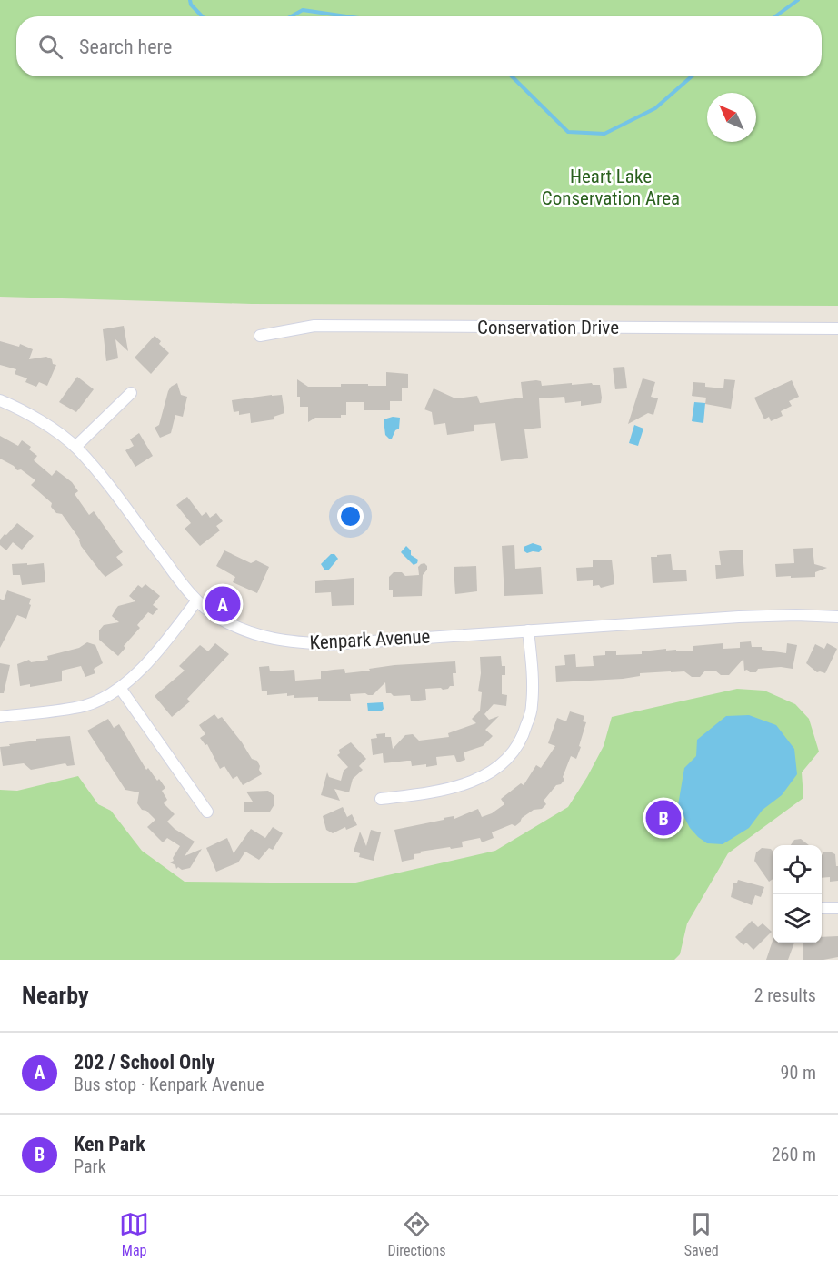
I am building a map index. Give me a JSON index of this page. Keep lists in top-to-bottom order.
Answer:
{
  "streets": {
    "street": ["Conservation Drive", "Kenpark Avenue"]
  },
  "parks": ["Heart Lake Conservation Area"],
  "north": "top left",
  "page": {
    "search": "Search here",
    "pins": ["A", "B"],
    "heading": ["Nearby", "2 results"],
    "list": [
      {
        "mark": "A",
        "name": "202 / School Only",
        "note": "Bus stop · Kenpark Avenue",
        "value": "90 m"
      },
      {
        "mark": "B",
        "name": "Ken Park",
        "note": "Park",
        "value": "260 m"
      }
    ],
    "nav": ["Map", "Directions", "Saved"]
  }
}
